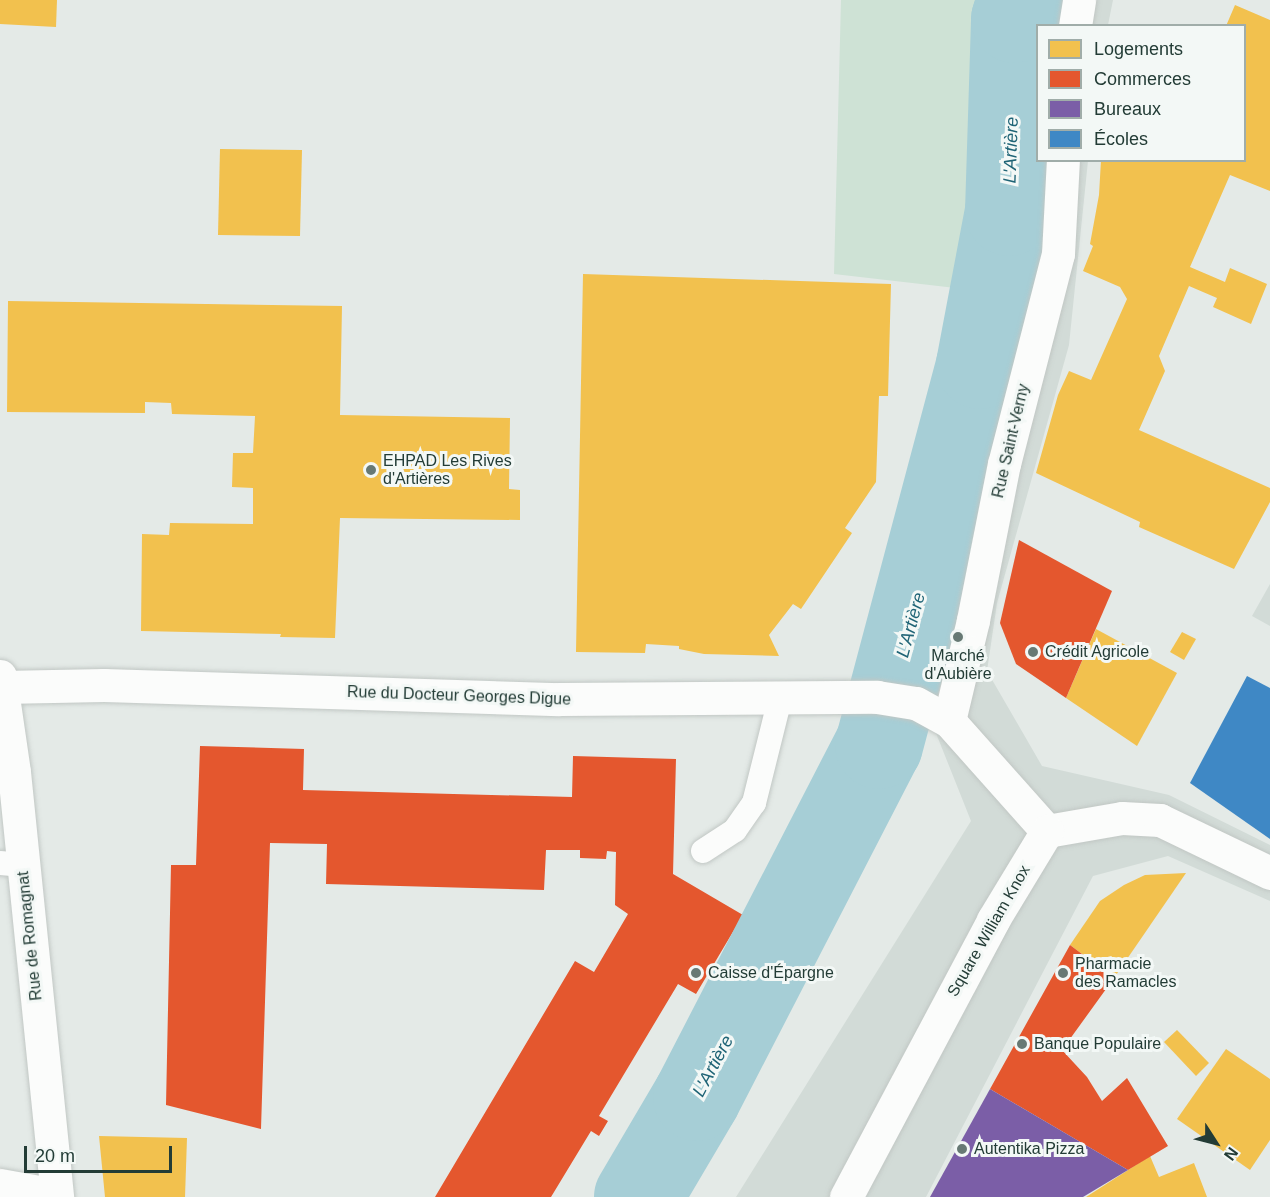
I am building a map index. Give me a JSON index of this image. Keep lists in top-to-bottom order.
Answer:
{
  "streets": {
    "street": [
      "Rue Saint-Verny",
      "Rue du Docteur Georges Digue",
      "Square William Knox",
      "Rue de Romagnat"
    ]
  },
  "crossings": [
    ["Rue Saint-Verny", "Rue du Docteur Georges Digue"],
    ["Rue du Docteur Georges Digue", "Rue de Romagnat"]
  ],
  "water": ["L'Artière"],
  "places": [
    "EHPAD Les Rives d'Artières",
    "Marché d'Aubière",
    "Crédit Agricole",
    "Caisse d'Épargne",
    "Pharmacie des Ramacles",
    "Banque Populaire",
    "Autentika Pizza"
  ],
  "legend": [
    "Logements",
    "Commerces",
    "Bureaux",
    "Écoles"
  ],
  "scale_bar": "20 m",
  "north": "bottom right"
}
